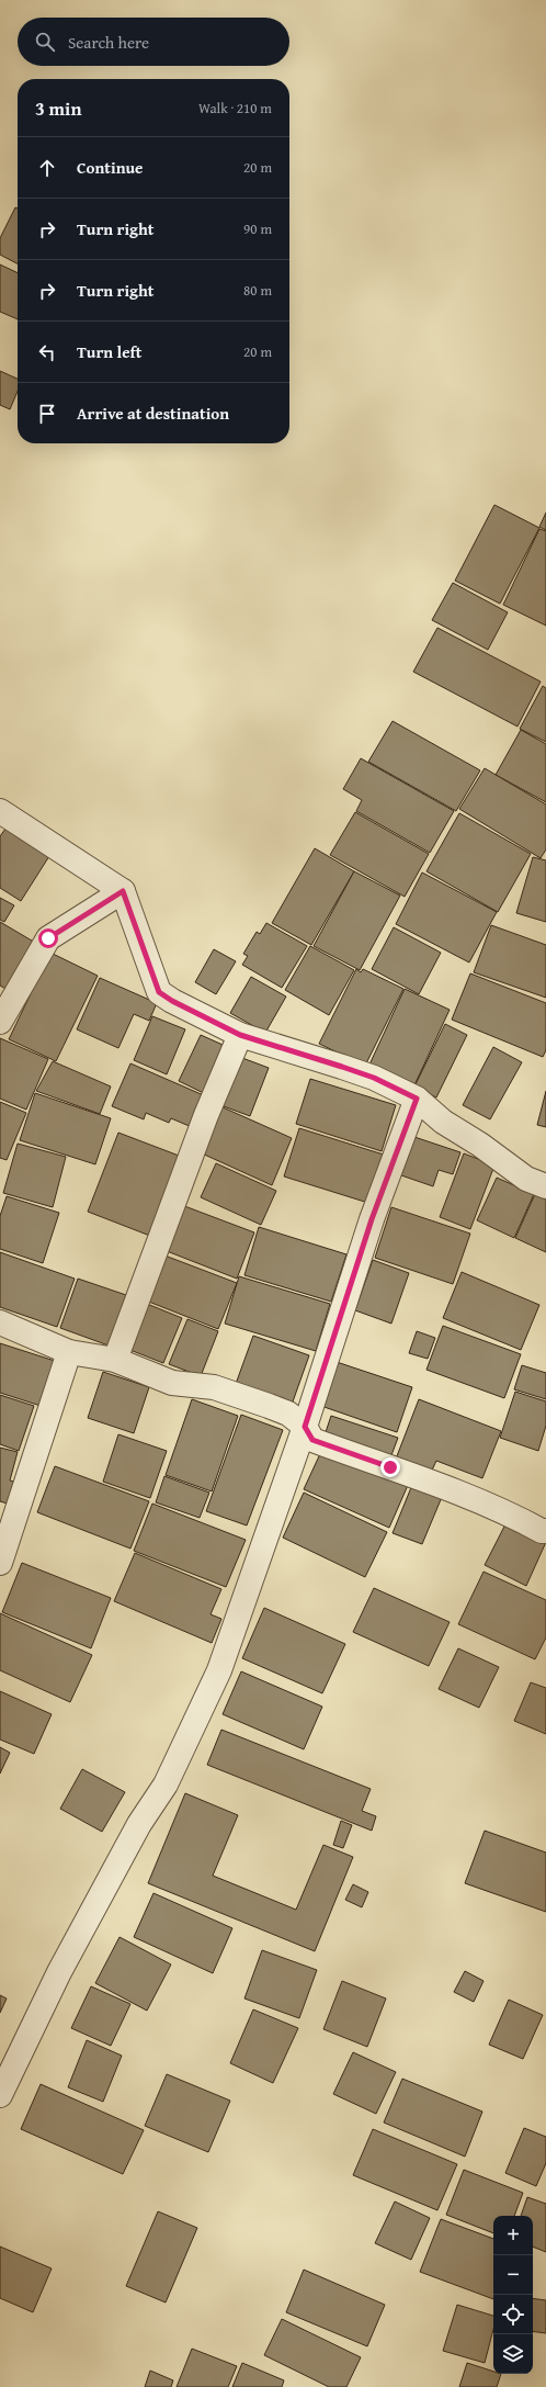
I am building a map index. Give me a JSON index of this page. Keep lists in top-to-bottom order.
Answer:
{
  "page": {
    "search": "Search here",
    "heading": ["3 min", "Walk · 210 m"],
    "list": [
      ["Continue", "20 m"],
      ["Turn right", "90 m"],
      ["Turn right", "80 m"],
      ["Turn left", "20 m"],
      "Arrive at destination"
    ],
    "map_buttons": ["+", "−"]
  }
}
